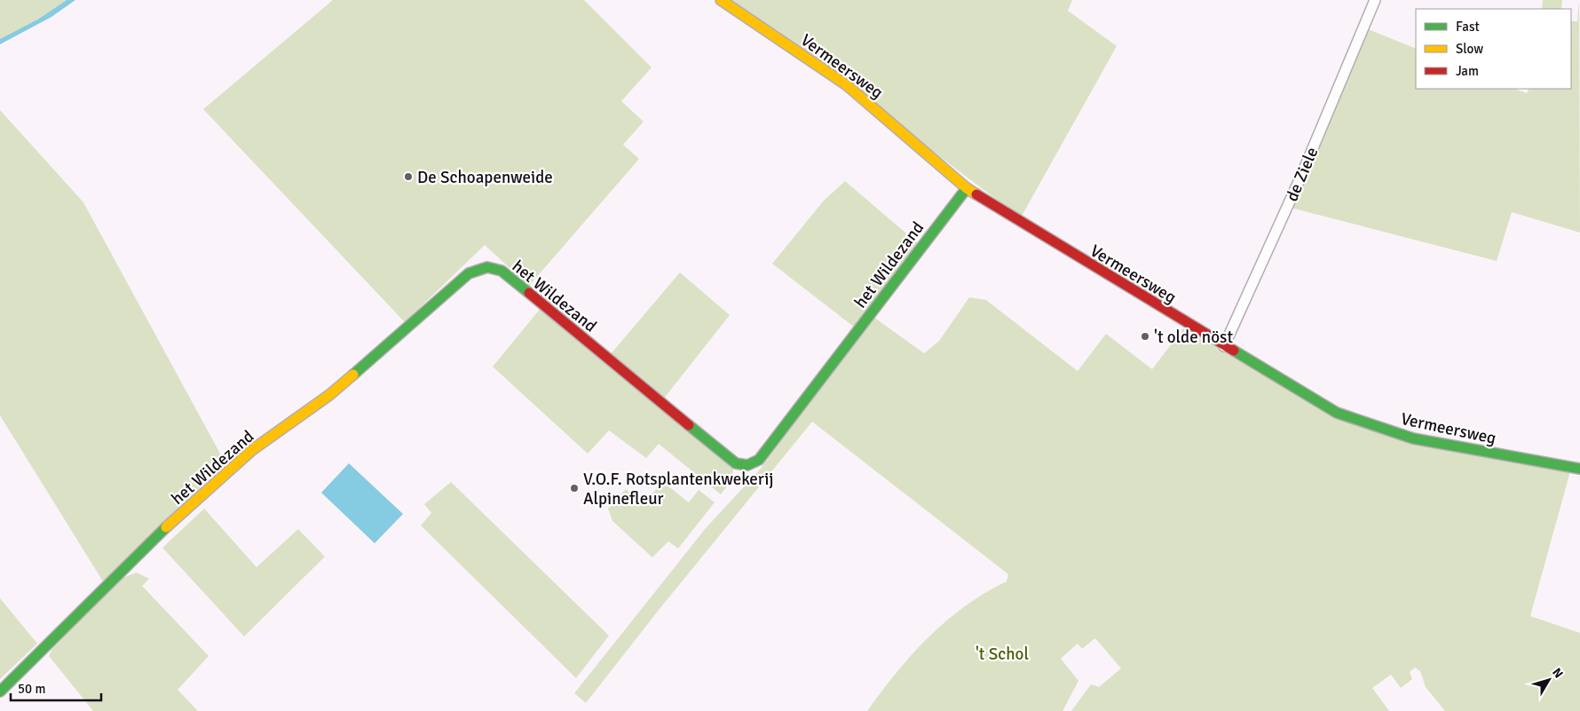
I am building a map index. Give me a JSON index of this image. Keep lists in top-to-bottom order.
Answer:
{
  "streets": {
    "street": ["Vermeersweg", "de Ziele", "het Wildezand"]
  },
  "crossings": [
    ["Vermeersweg", "de Ziele"],
    ["Vermeersweg", "het Wildezand"]
  ],
  "parks": ["'t Schol"],
  "places": ["De Schoapenweide", "'t olde nöst", "V.O.F. Rotsplantenkwekerij Alpinefleur"],
  "legend": ["Fast", "Slow", "Jam"],
  "scale_bar": "50 m",
  "north": "top right"
}
